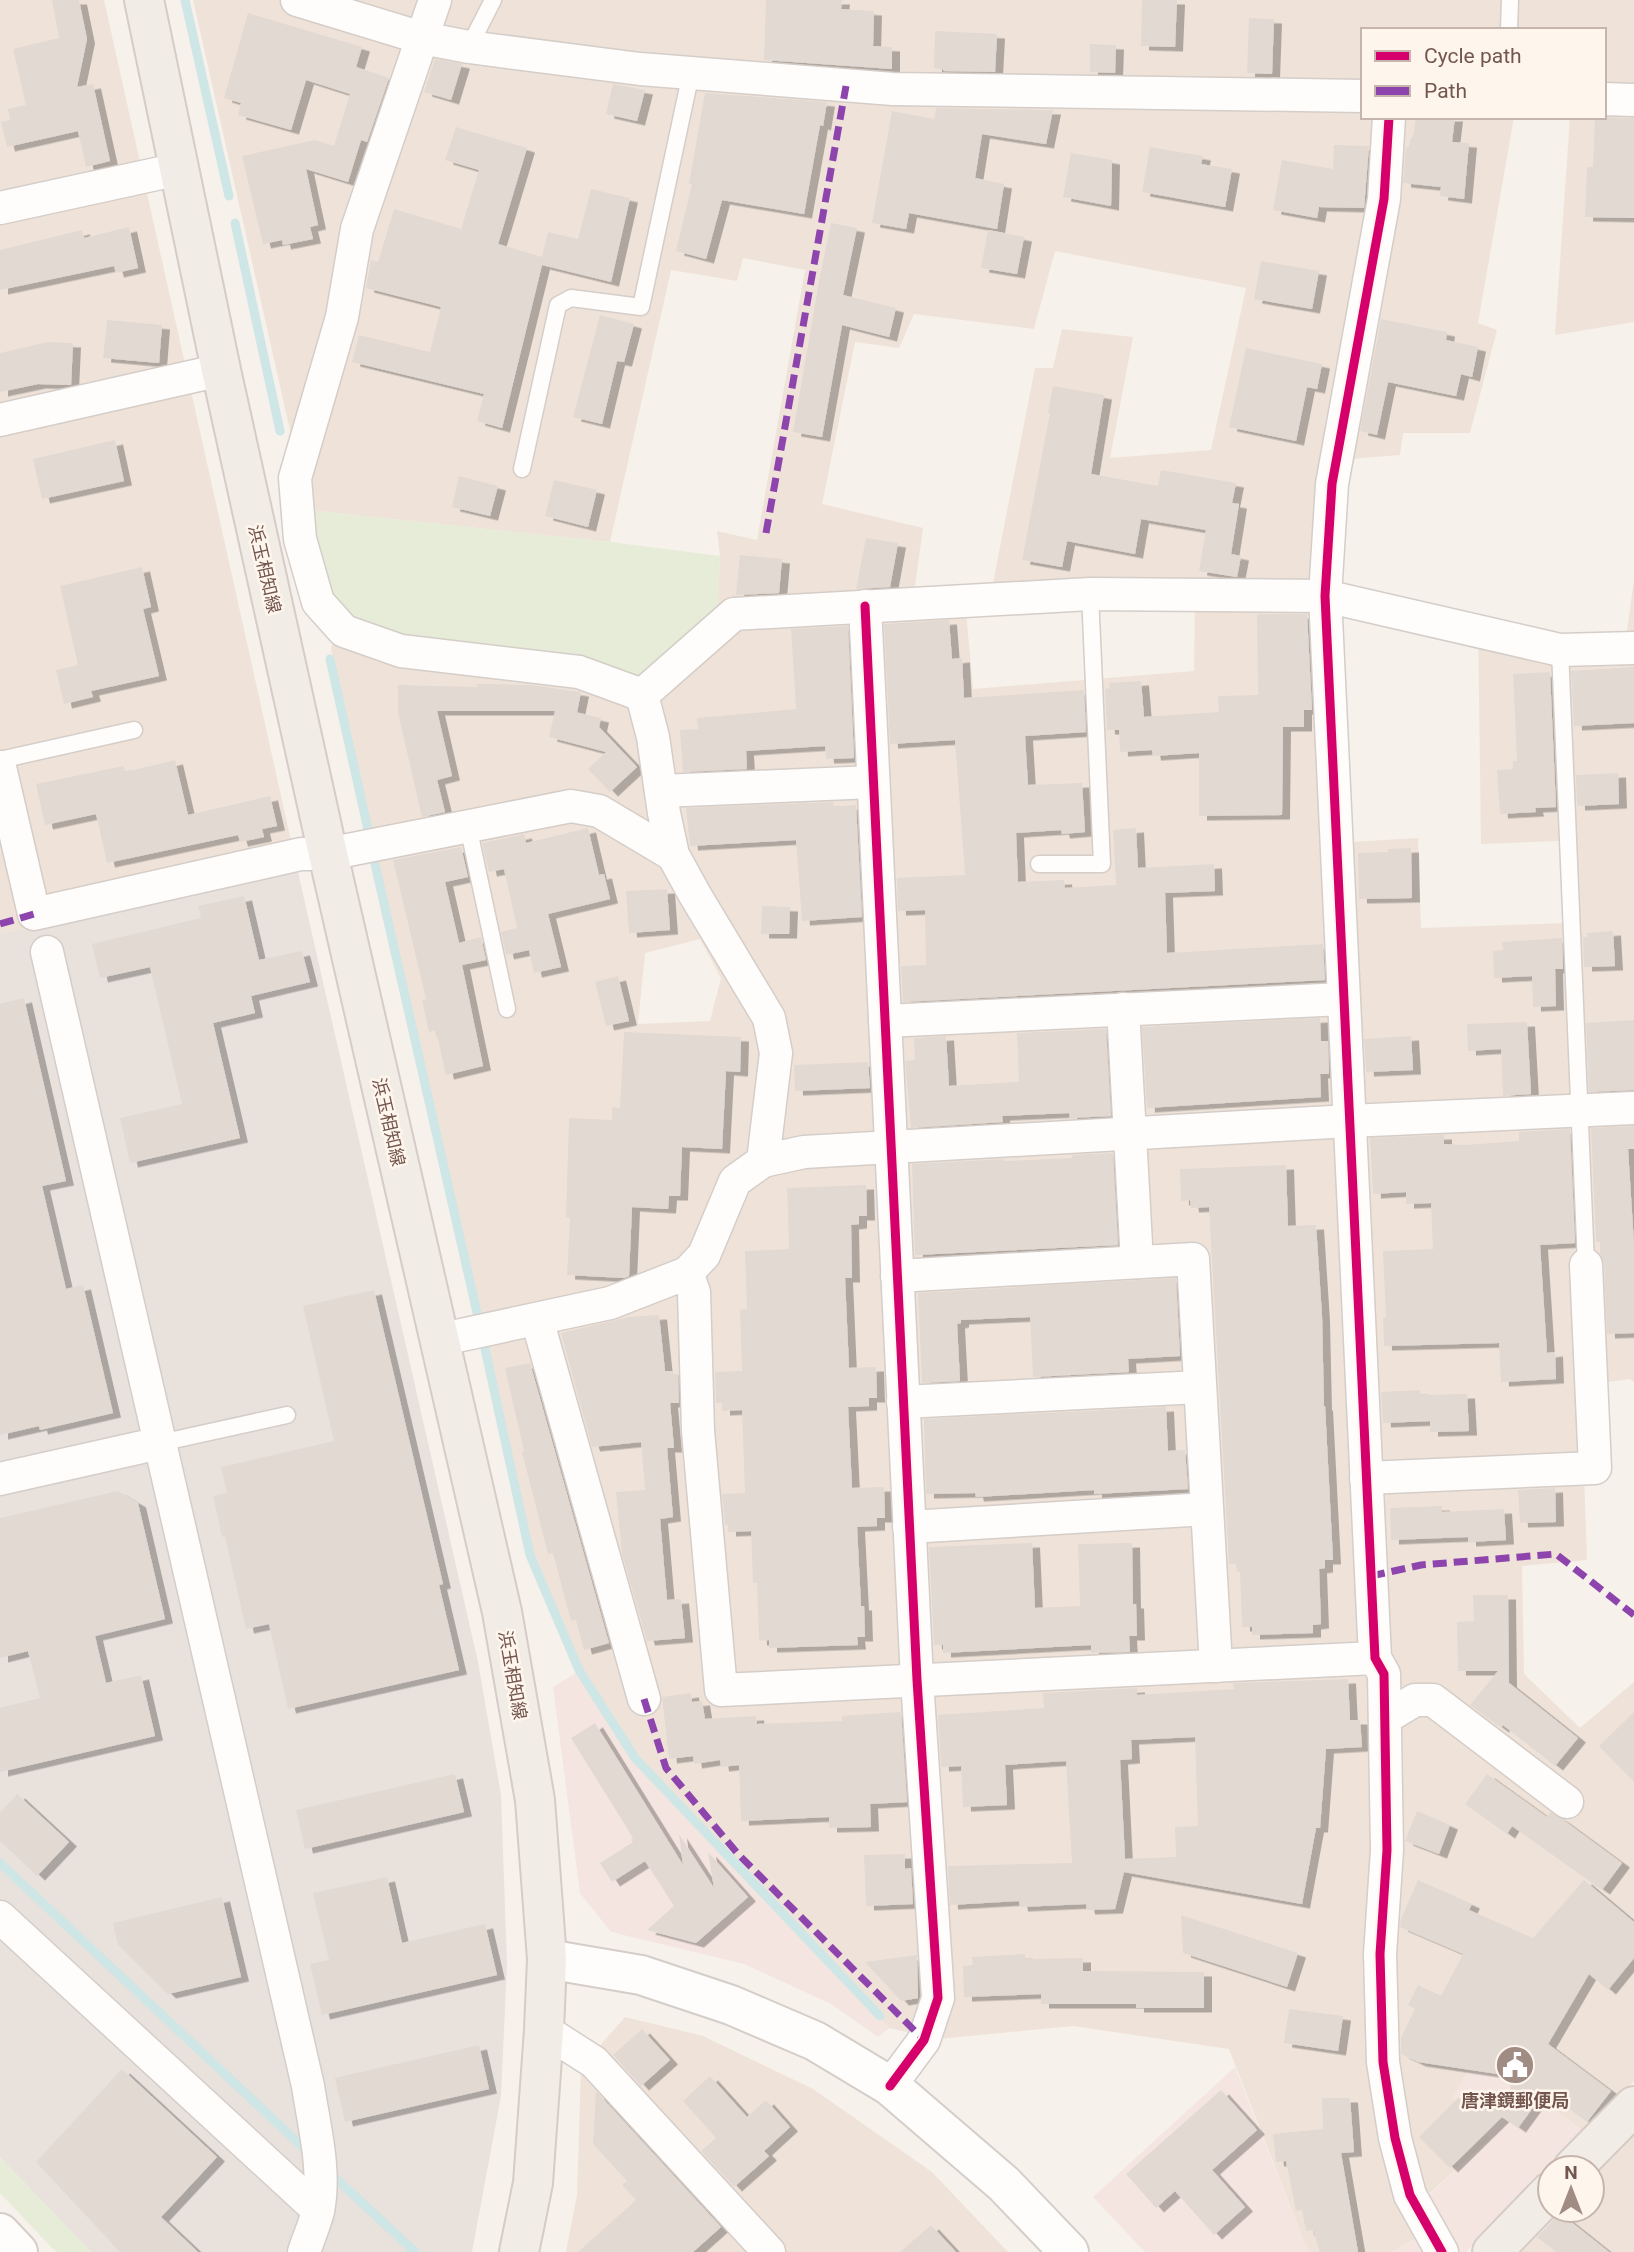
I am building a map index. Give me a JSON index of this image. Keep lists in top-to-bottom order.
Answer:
{
  "streets": {
    "main road": ["浜玉相知線"]
  },
  "places": {
    "public building": ["唐津鏡郵便局"]
  },
  "legend": ["Cycle path", "Path"],
  "north": "top"
}
